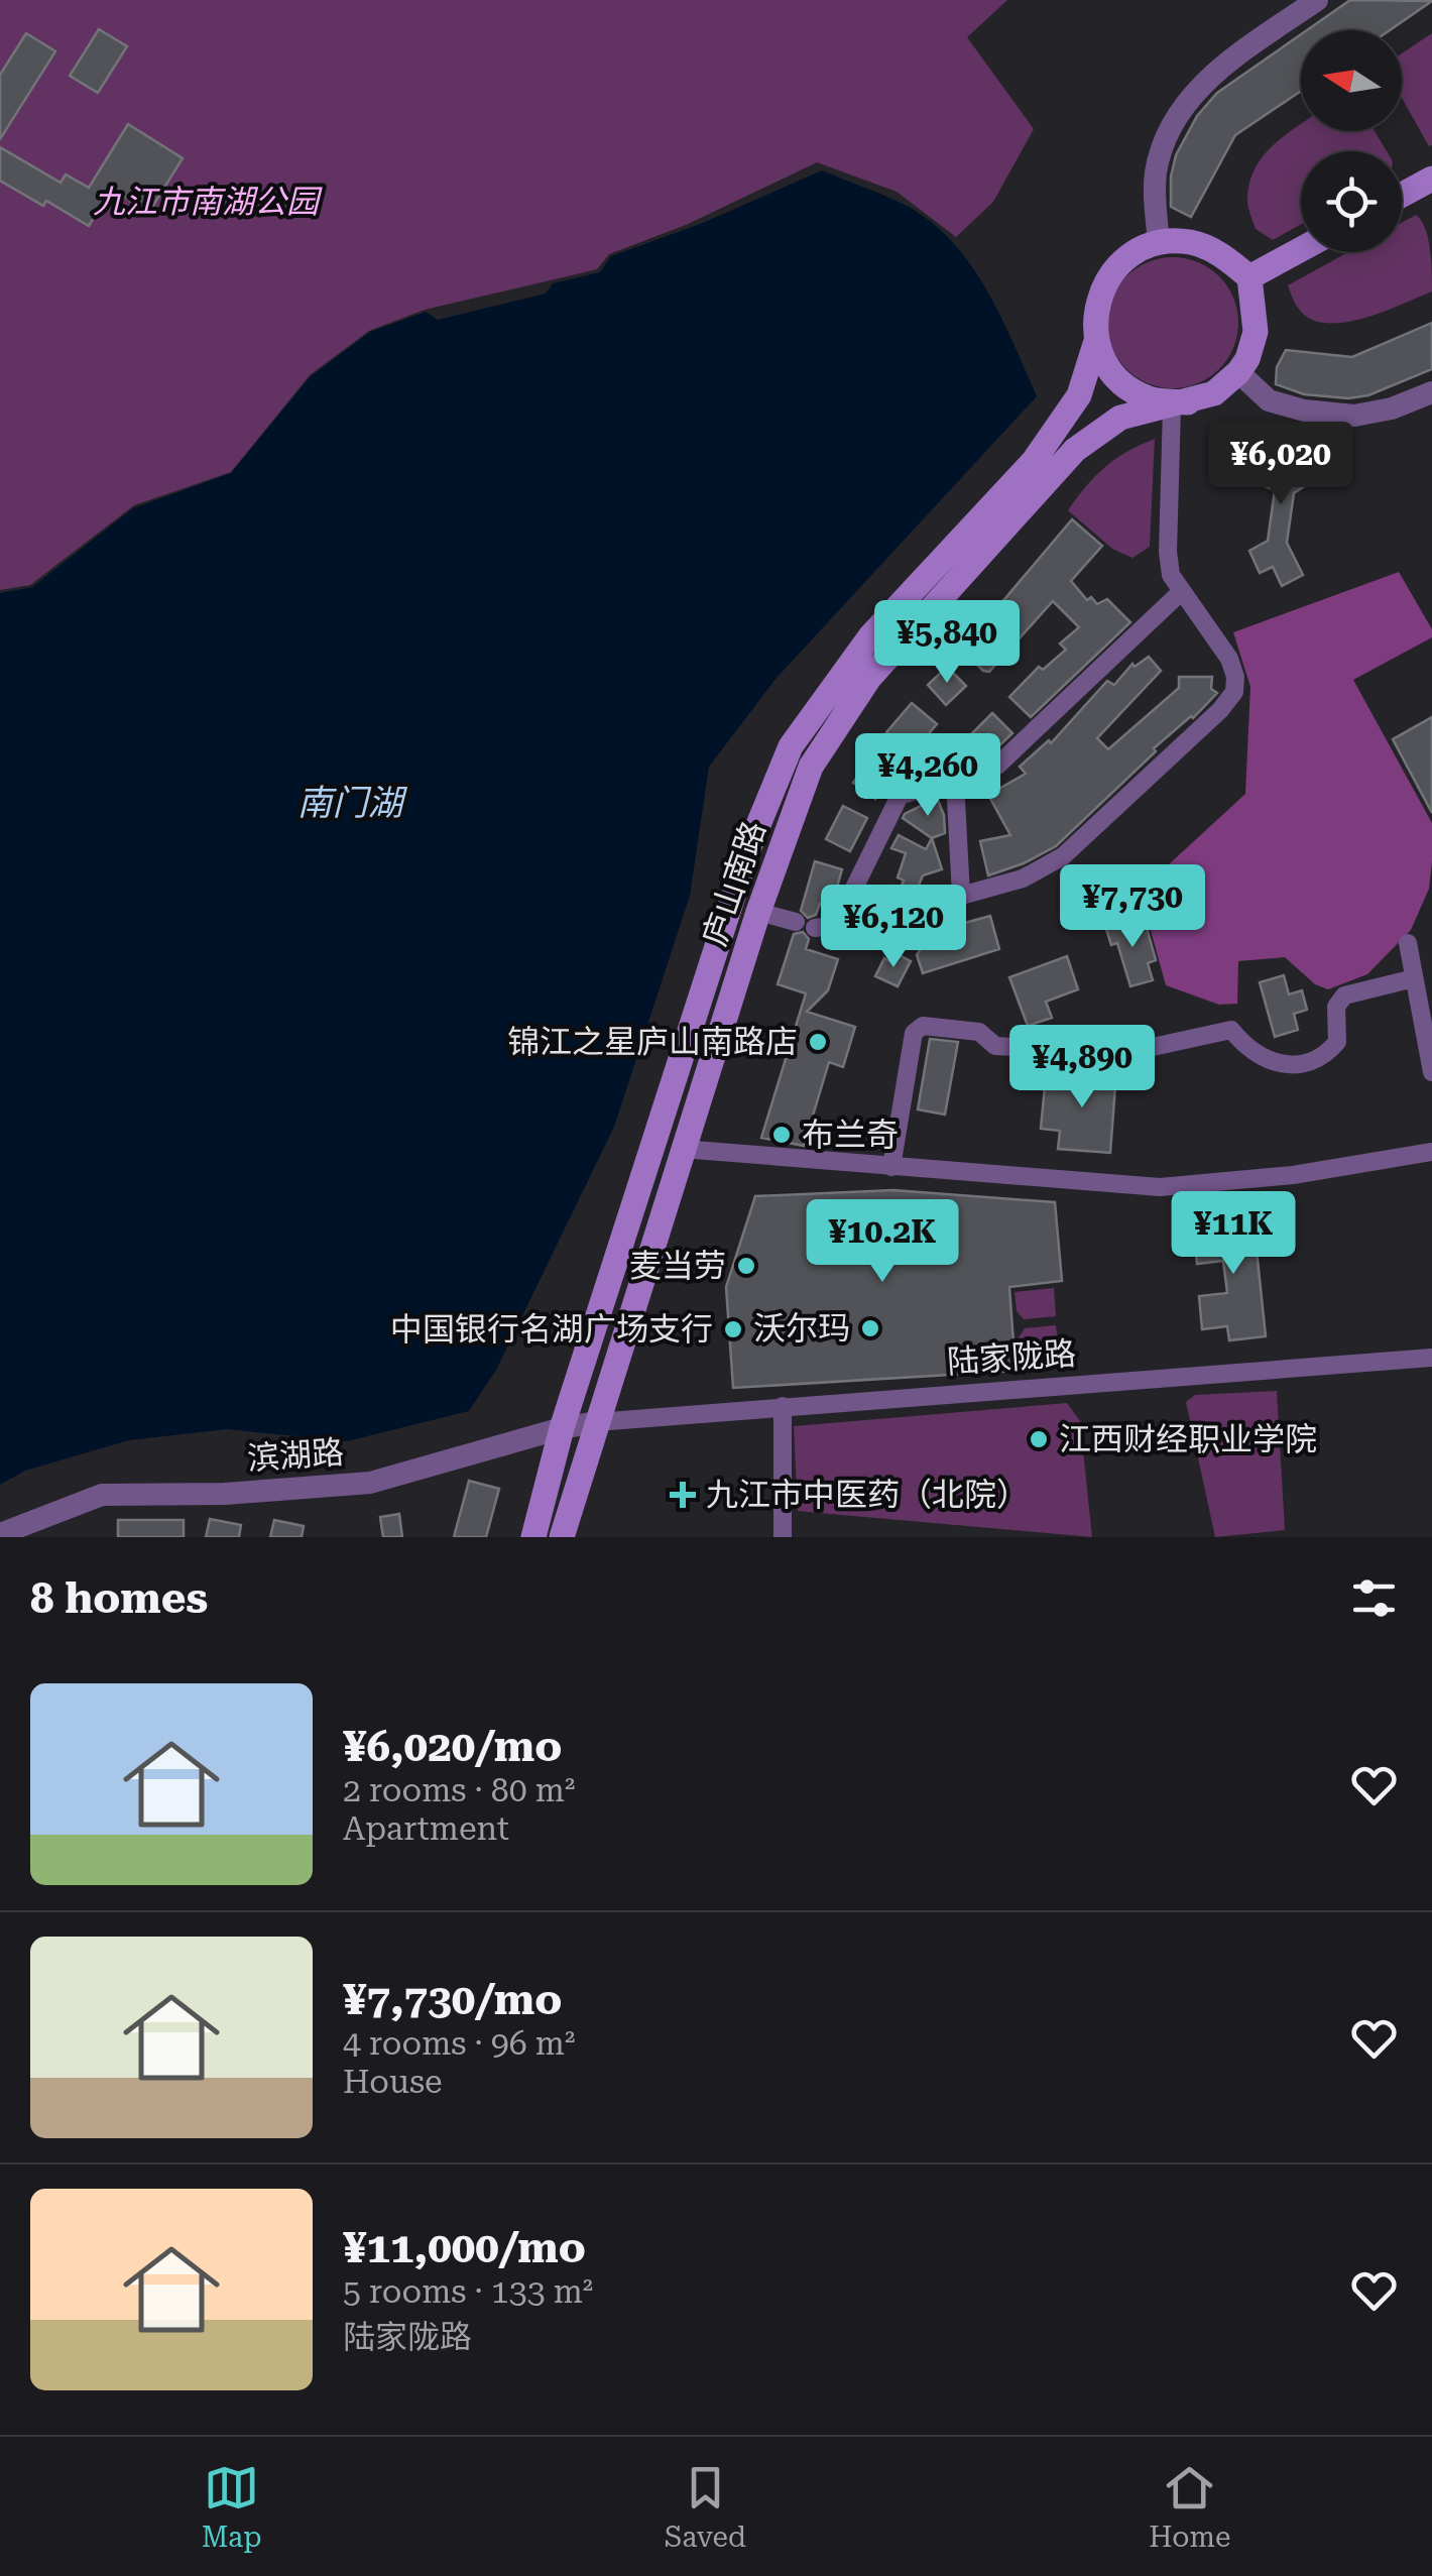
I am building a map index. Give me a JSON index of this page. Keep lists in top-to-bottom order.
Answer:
{
  "streets": {
    "main road": ["庐山南路"],
    "street": ["陆家陇路", "滨湖路"]
  },
  "crossings": [
    ["庐山南路", "陆家陇路"],
    ["庐山南路", "滨湖路"],
    ["陆家陇路", "滨湖路"]
  ],
  "water": ["南门湖"],
  "parks": ["九江市南湖公园"],
  "places": {
    "other": [
      "锦江之星庐山南路店",
      "布兰奇",
      "麦当劳",
      "沃尔玛",
      "中国银行名湖广场支行",
      "江西财经职业学院"
    ],
    "health": ["九江市中医药（北院）"]
  },
  "north": "left",
  "page": {
    "price": [
      "¥6,020",
      "¥5,840",
      "¥4,260",
      "¥7,730",
      "¥6,120",
      "¥4,890",
      "¥11K",
      "¥10.2K"
    ],
    "heading": "8 homes",
    "list": [
      {
        "name": "¥6,020/mo",
        "note": "2 rooms · 80 m² · Apartment"
      },
      {
        "name": "¥7,730/mo",
        "note": "4 rooms · 96 m² · House"
      },
      {
        "name": "¥11,000/mo",
        "note": "5 rooms · 133 m² · 陆家陇路"
      }
    ],
    "tabs": ["Map", "Saved", "Home"]
  }
}
